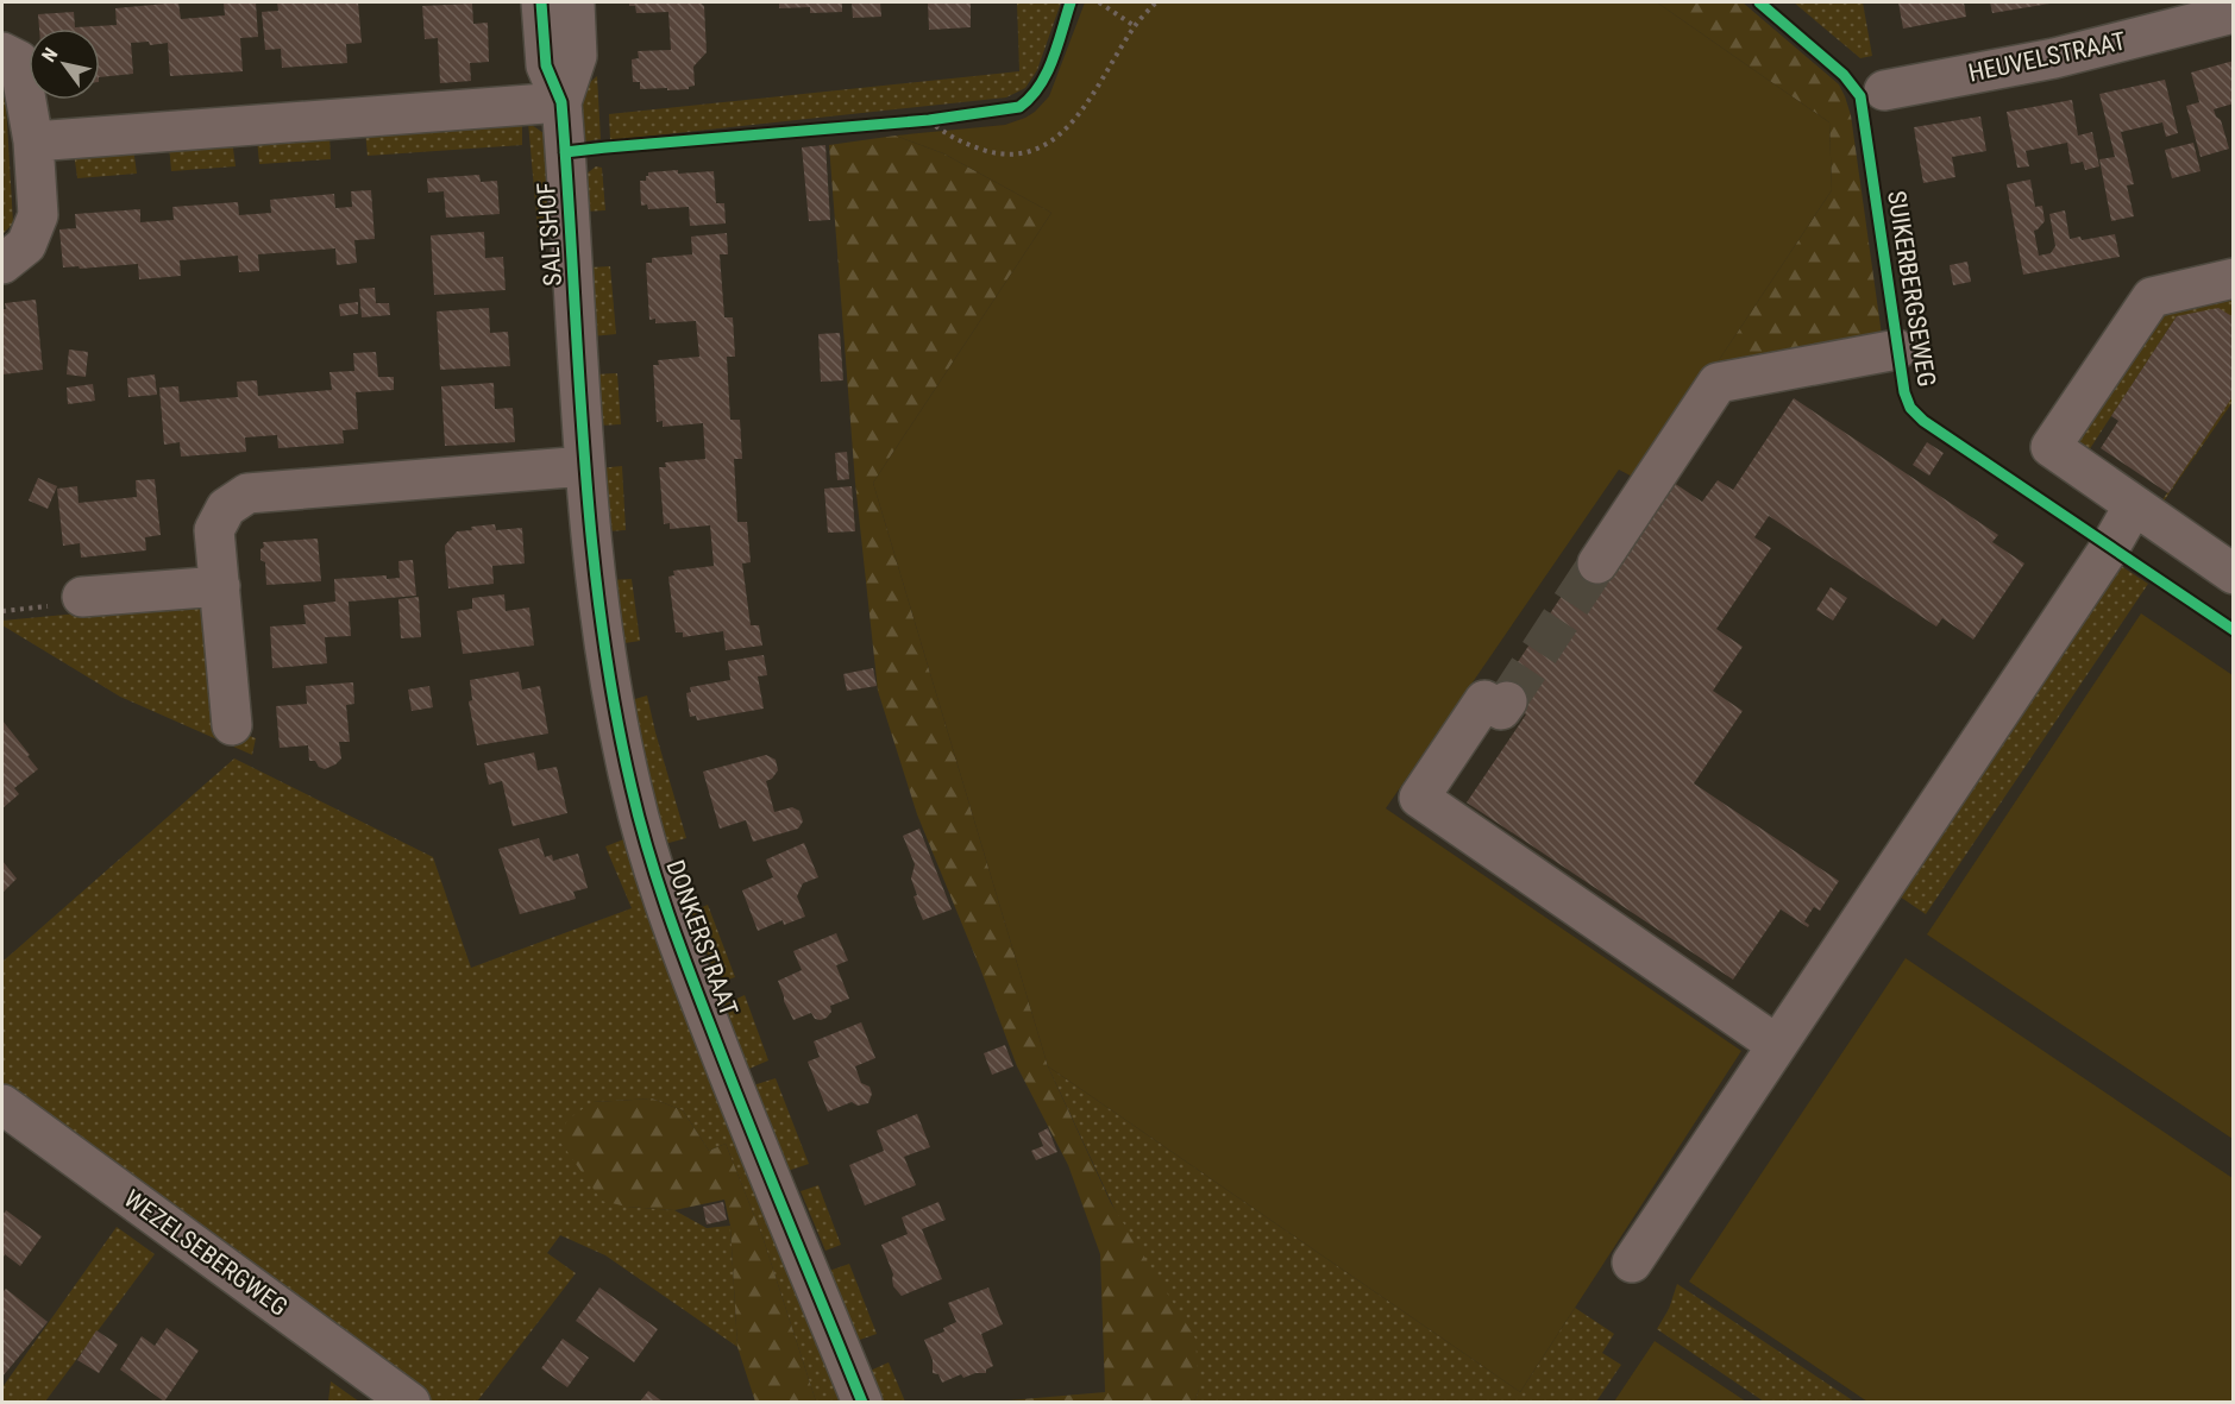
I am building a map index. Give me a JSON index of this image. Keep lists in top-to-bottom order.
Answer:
{
  "streets": {
    "street": [
      "HEUVELSTRAAT",
      "SALTSHOF",
      "DONKERSTRAAT",
      "WEZELSEBERGWEG"
    ],
    "cycle path": ["SUIKERBERGSEWEG"]
  },
  "crossings": [
    ["SALTSHOF", "DONKERSTRAAT"]
  ],
  "north": "top left"
}
